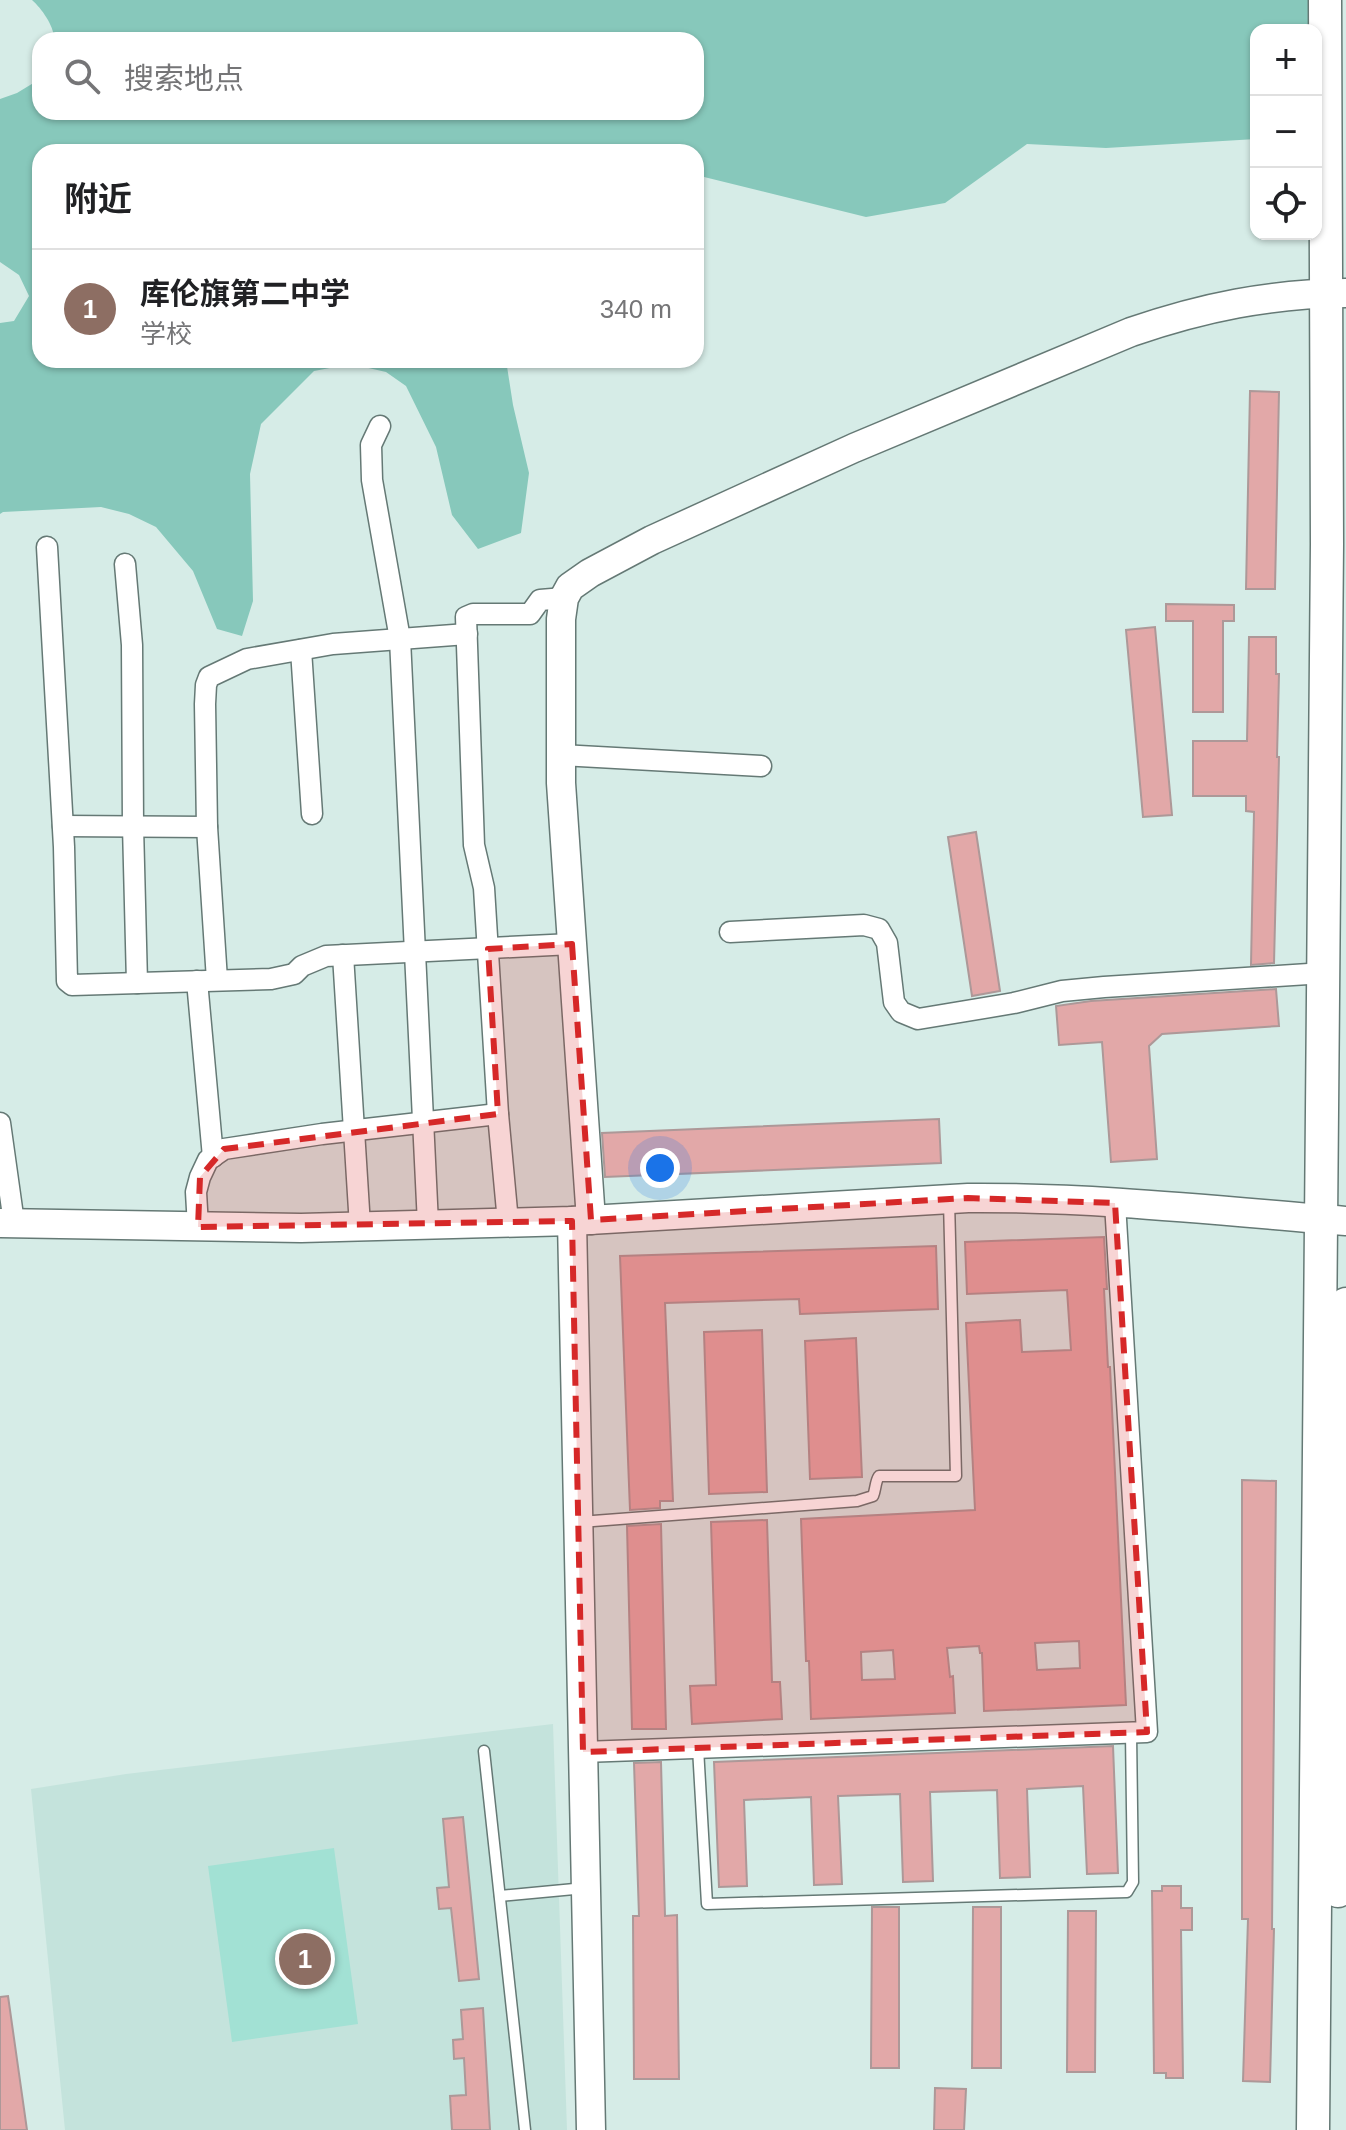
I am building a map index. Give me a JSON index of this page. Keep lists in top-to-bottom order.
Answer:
{
  "page": {
    "map_buttons": ["+", "−"],
    "search": "搜索地点",
    "heading": "附近",
    "list": [
      {
        "mark": "1",
        "name": "库伦旗第二中学",
        "note": "学校",
        "value": "340 m"
      }
    ],
    "pins": "1"
  }
}
